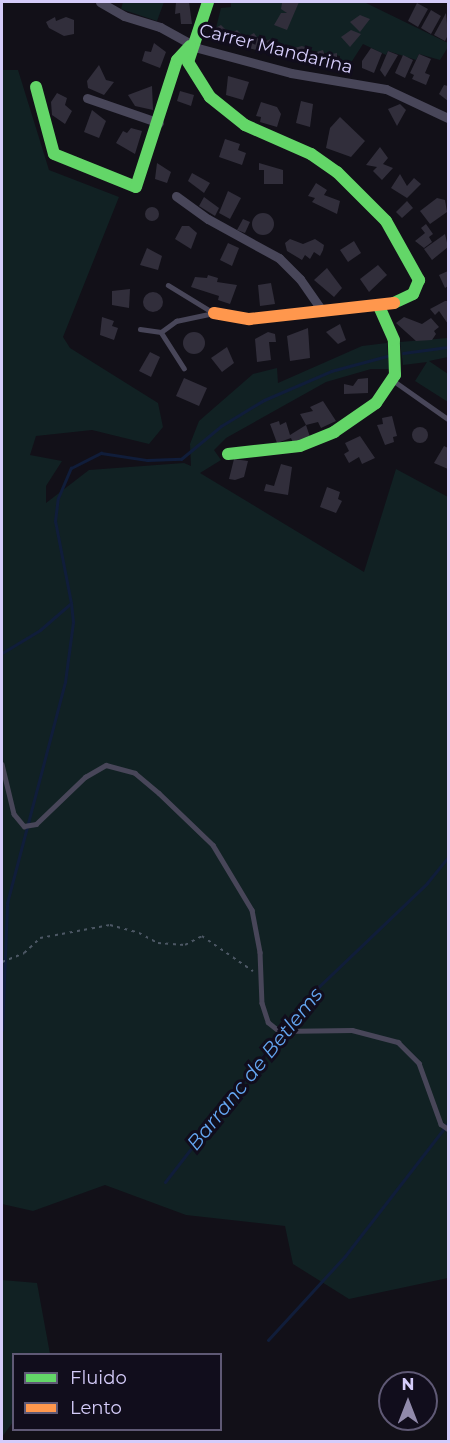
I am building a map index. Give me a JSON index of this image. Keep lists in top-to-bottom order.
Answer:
{
  "streets": {
    "street": ["Carrer Mandarina"]
  },
  "water": ["Barranc de Betlems"],
  "legend": ["Fluido", "Lento"],
  "north": "top"
}
